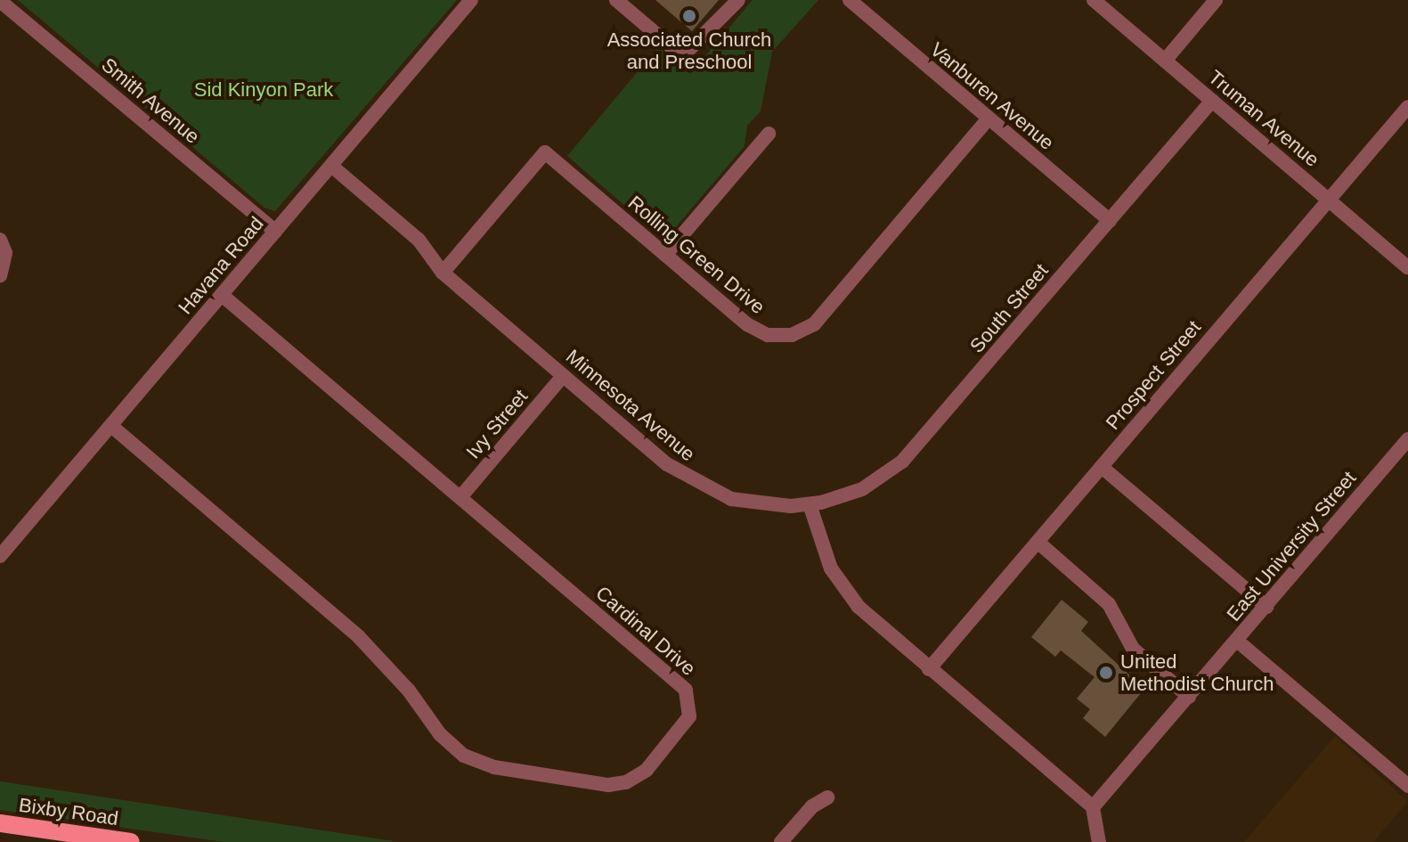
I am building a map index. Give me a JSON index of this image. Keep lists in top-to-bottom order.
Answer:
{
  "streets": {
    "main road": ["Bixby Road"],
    "street": [
      "Vanburen Avenue",
      "Smith Avenue",
      "Truman Avenue",
      "Rolling Green Drive",
      "Havana Road",
      "South Street",
      "Prospect Street",
      "Minnesota Avenue",
      "Ivy Street",
      "East University Street",
      "Cardinal Drive"
    ]
  },
  "crossings": [
    ["Vanburen Avenue", "Rolling Green Drive"],
    ["Vanburen Avenue", "South Street"],
    ["Smith Avenue", "Havana Road"],
    ["Truman Avenue", "South Street"],
    ["Truman Avenue", "Prospect Street"],
    ["Rolling Green Drive", "Minnesota Avenue"],
    ["Havana Road", "Minnesota Avenue"],
    ["Havana Road", "Cardinal Drive"],
    ["South Street", "Minnesota Avenue"],
    ["Minnesota Avenue", "Ivy Street"],
    ["Ivy Street", "Cardinal Drive"]
  ],
  "parks": ["Sid Kinyon Park"],
  "places": ["Associated Church and Preschool", "United Methodist Church"]
}
